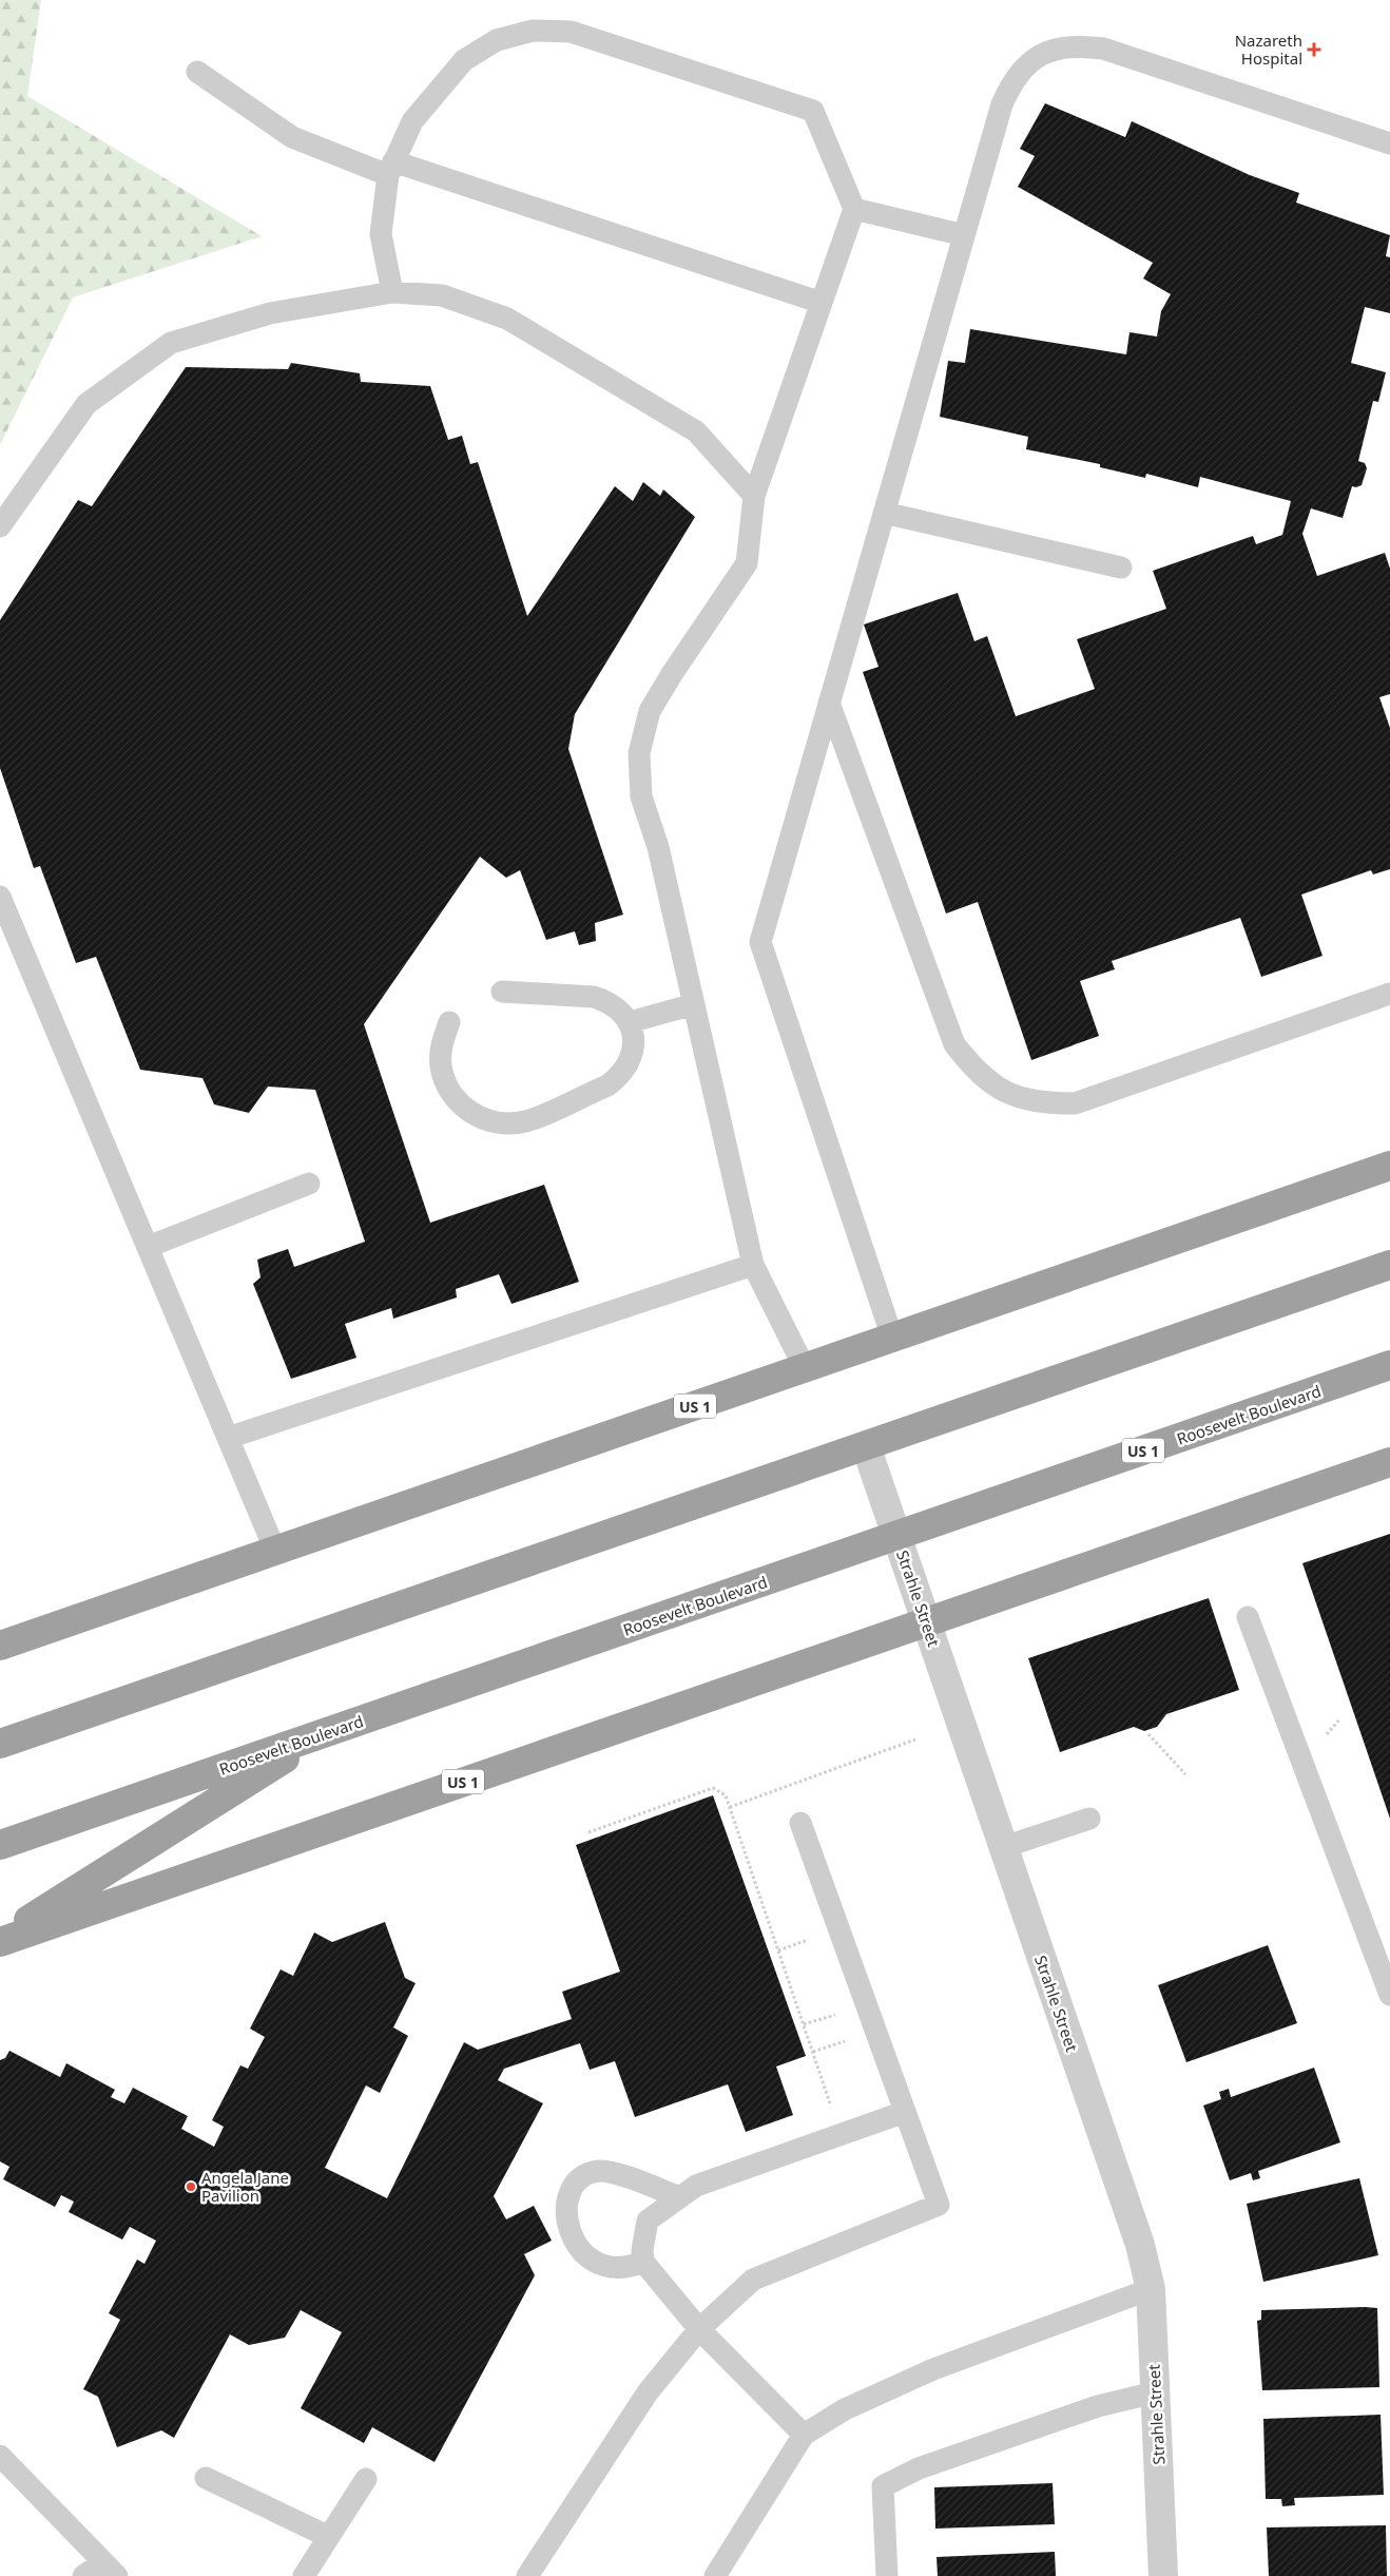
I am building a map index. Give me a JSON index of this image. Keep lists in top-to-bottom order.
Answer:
{
  "streets": {
    "highway": ["US 1", "Roosevelt Boulevard"],
    "street": ["Strahle Street"]
  },
  "crossings": [
    ["US 1", "Strahle Street"],
    ["Roosevelt Boulevard", "Strahle Street"]
  ],
  "places": {
    "health": ["Nazareth Hospital"],
    "other": ["Angela Jane Pavilion"]
  }
}
